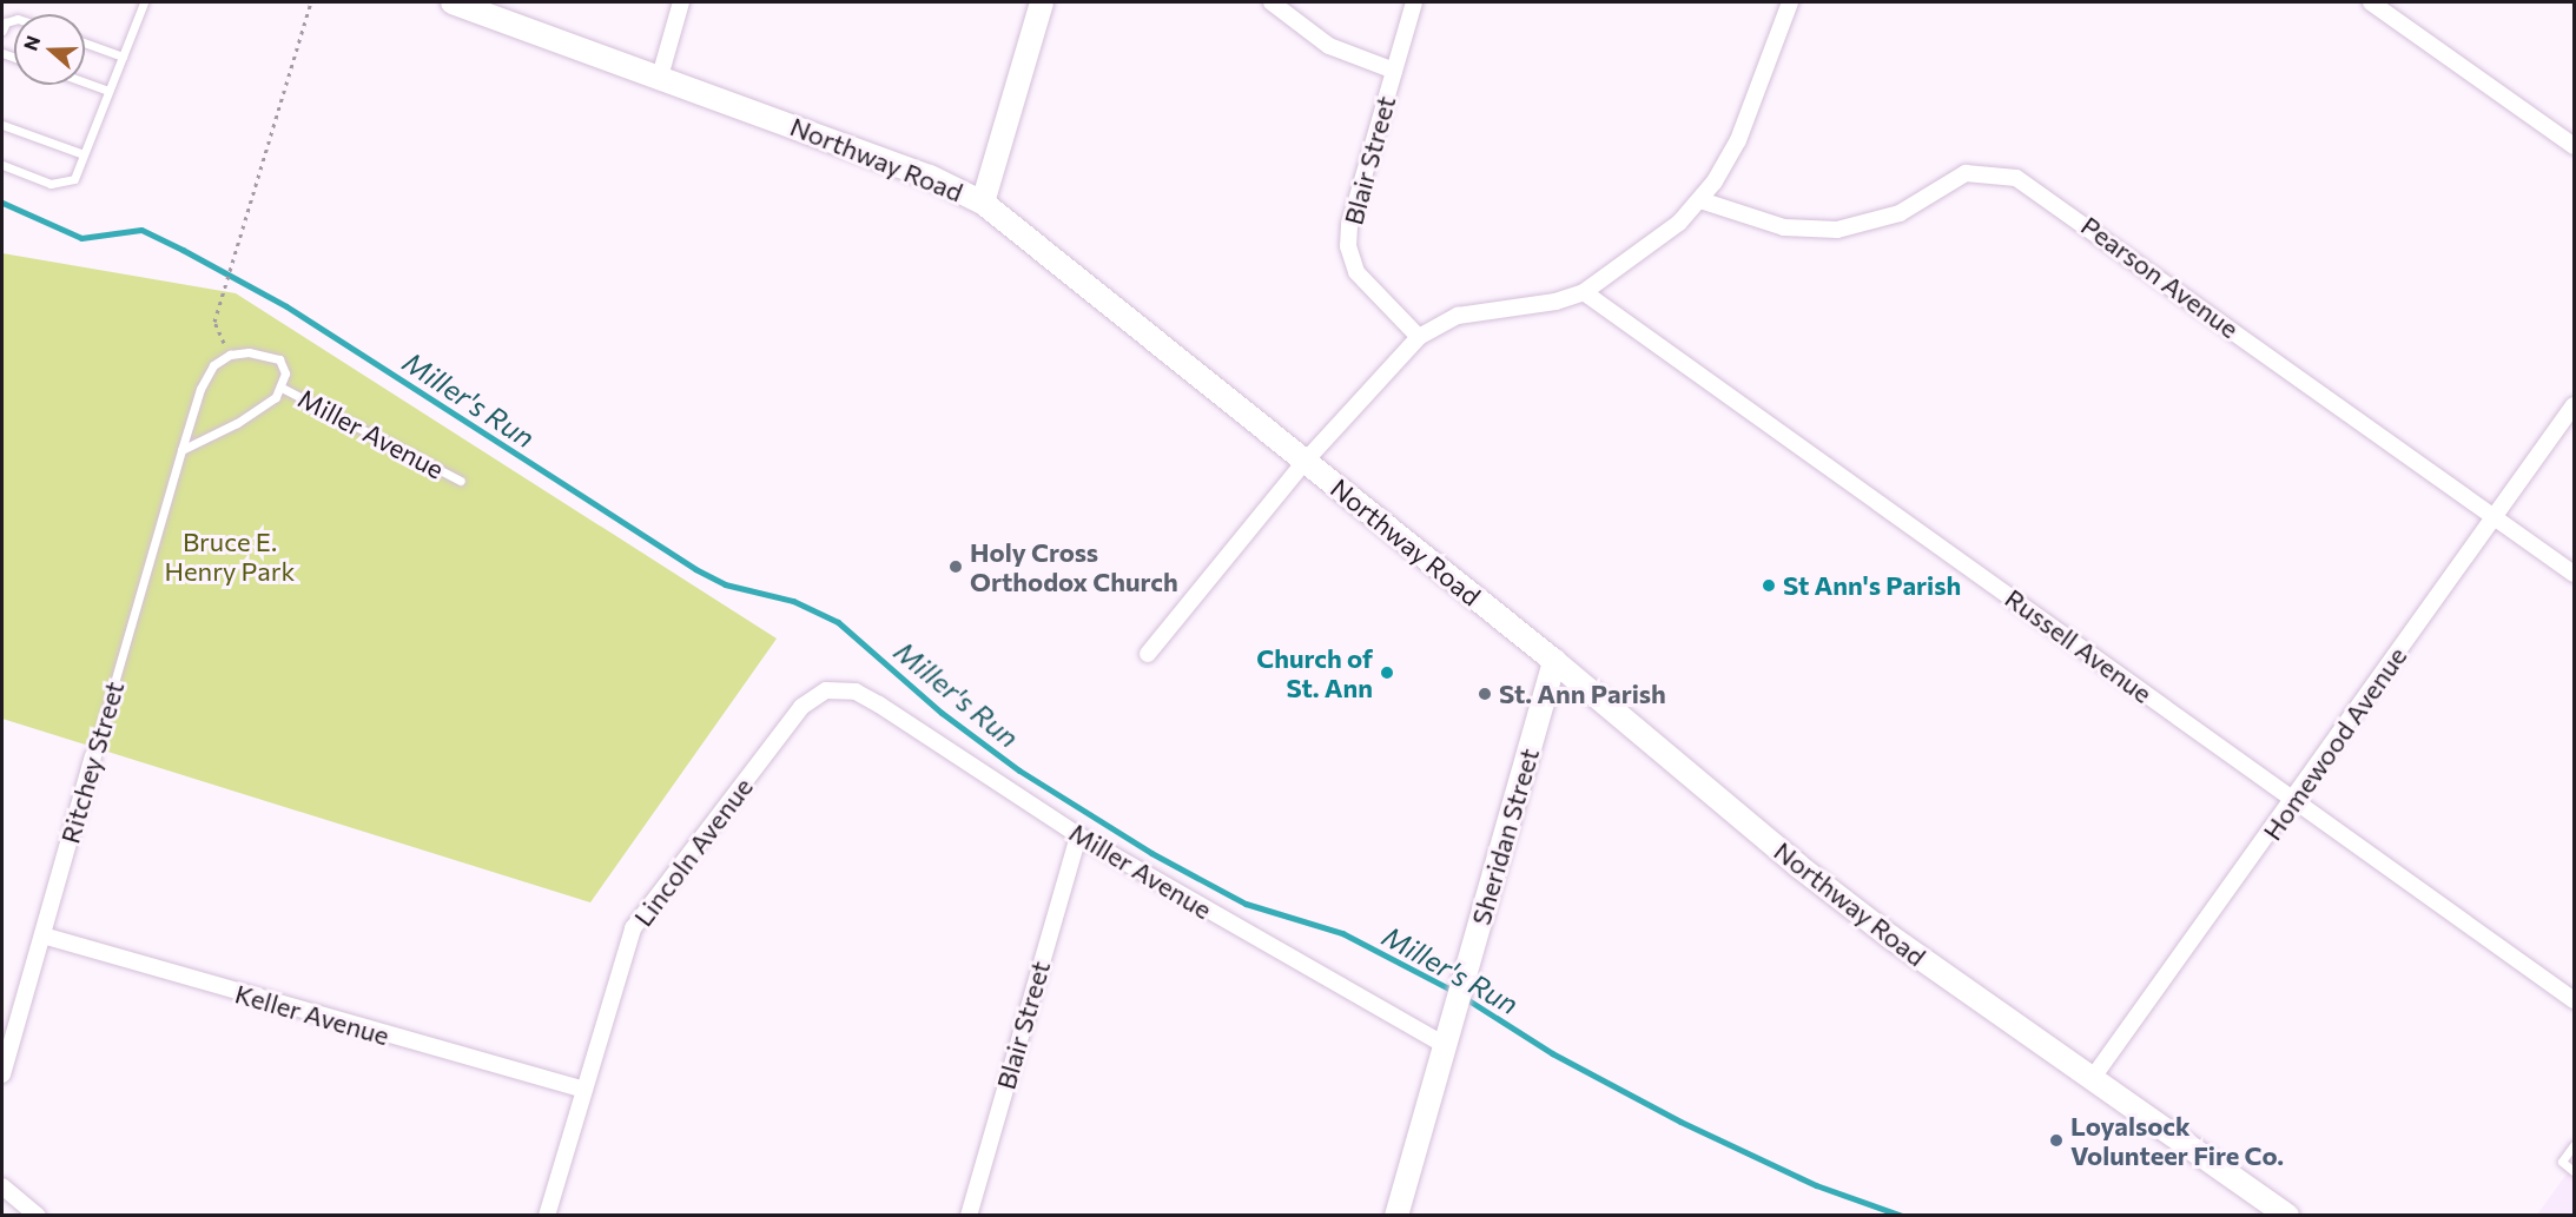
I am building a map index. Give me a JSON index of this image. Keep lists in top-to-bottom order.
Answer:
{
  "streets": {
    "street": [
      "Northway Road",
      "Blair Street",
      "Pearson Avenue",
      "Miller Avenue",
      "Russell Avenue",
      "Homewood Avenue",
      "Ritchey Street",
      "Sheridan Street",
      "Lincoln Avenue",
      "Keller Avenue"
    ]
  },
  "crossings": [
    ["Northway Road", "Homewood Avenue"],
    ["Northway Road", "Sheridan Street"],
    ["Blair Street", "Miller Avenue"],
    ["Pearson Avenue", "Homewood Avenue"],
    ["Miller Avenue", "Sheridan Street"],
    ["Miller Avenue", "Lincoln Avenue"],
    ["Russell Avenue", "Homewood Avenue"],
    ["Ritchey Street", "Keller Avenue"],
    ["Lincoln Avenue", "Keller Avenue"]
  ],
  "water": ["Miller's Run"],
  "parks": ["Bruce E. Henry Park"],
  "places": [
    "Holy Cross Orthodox Church",
    "St Ann's Parish",
    "Church of St. Ann",
    "St. Ann Parish",
    "Loyalsock Volunteer Fire Co."
  ],
  "north": "left"
}
